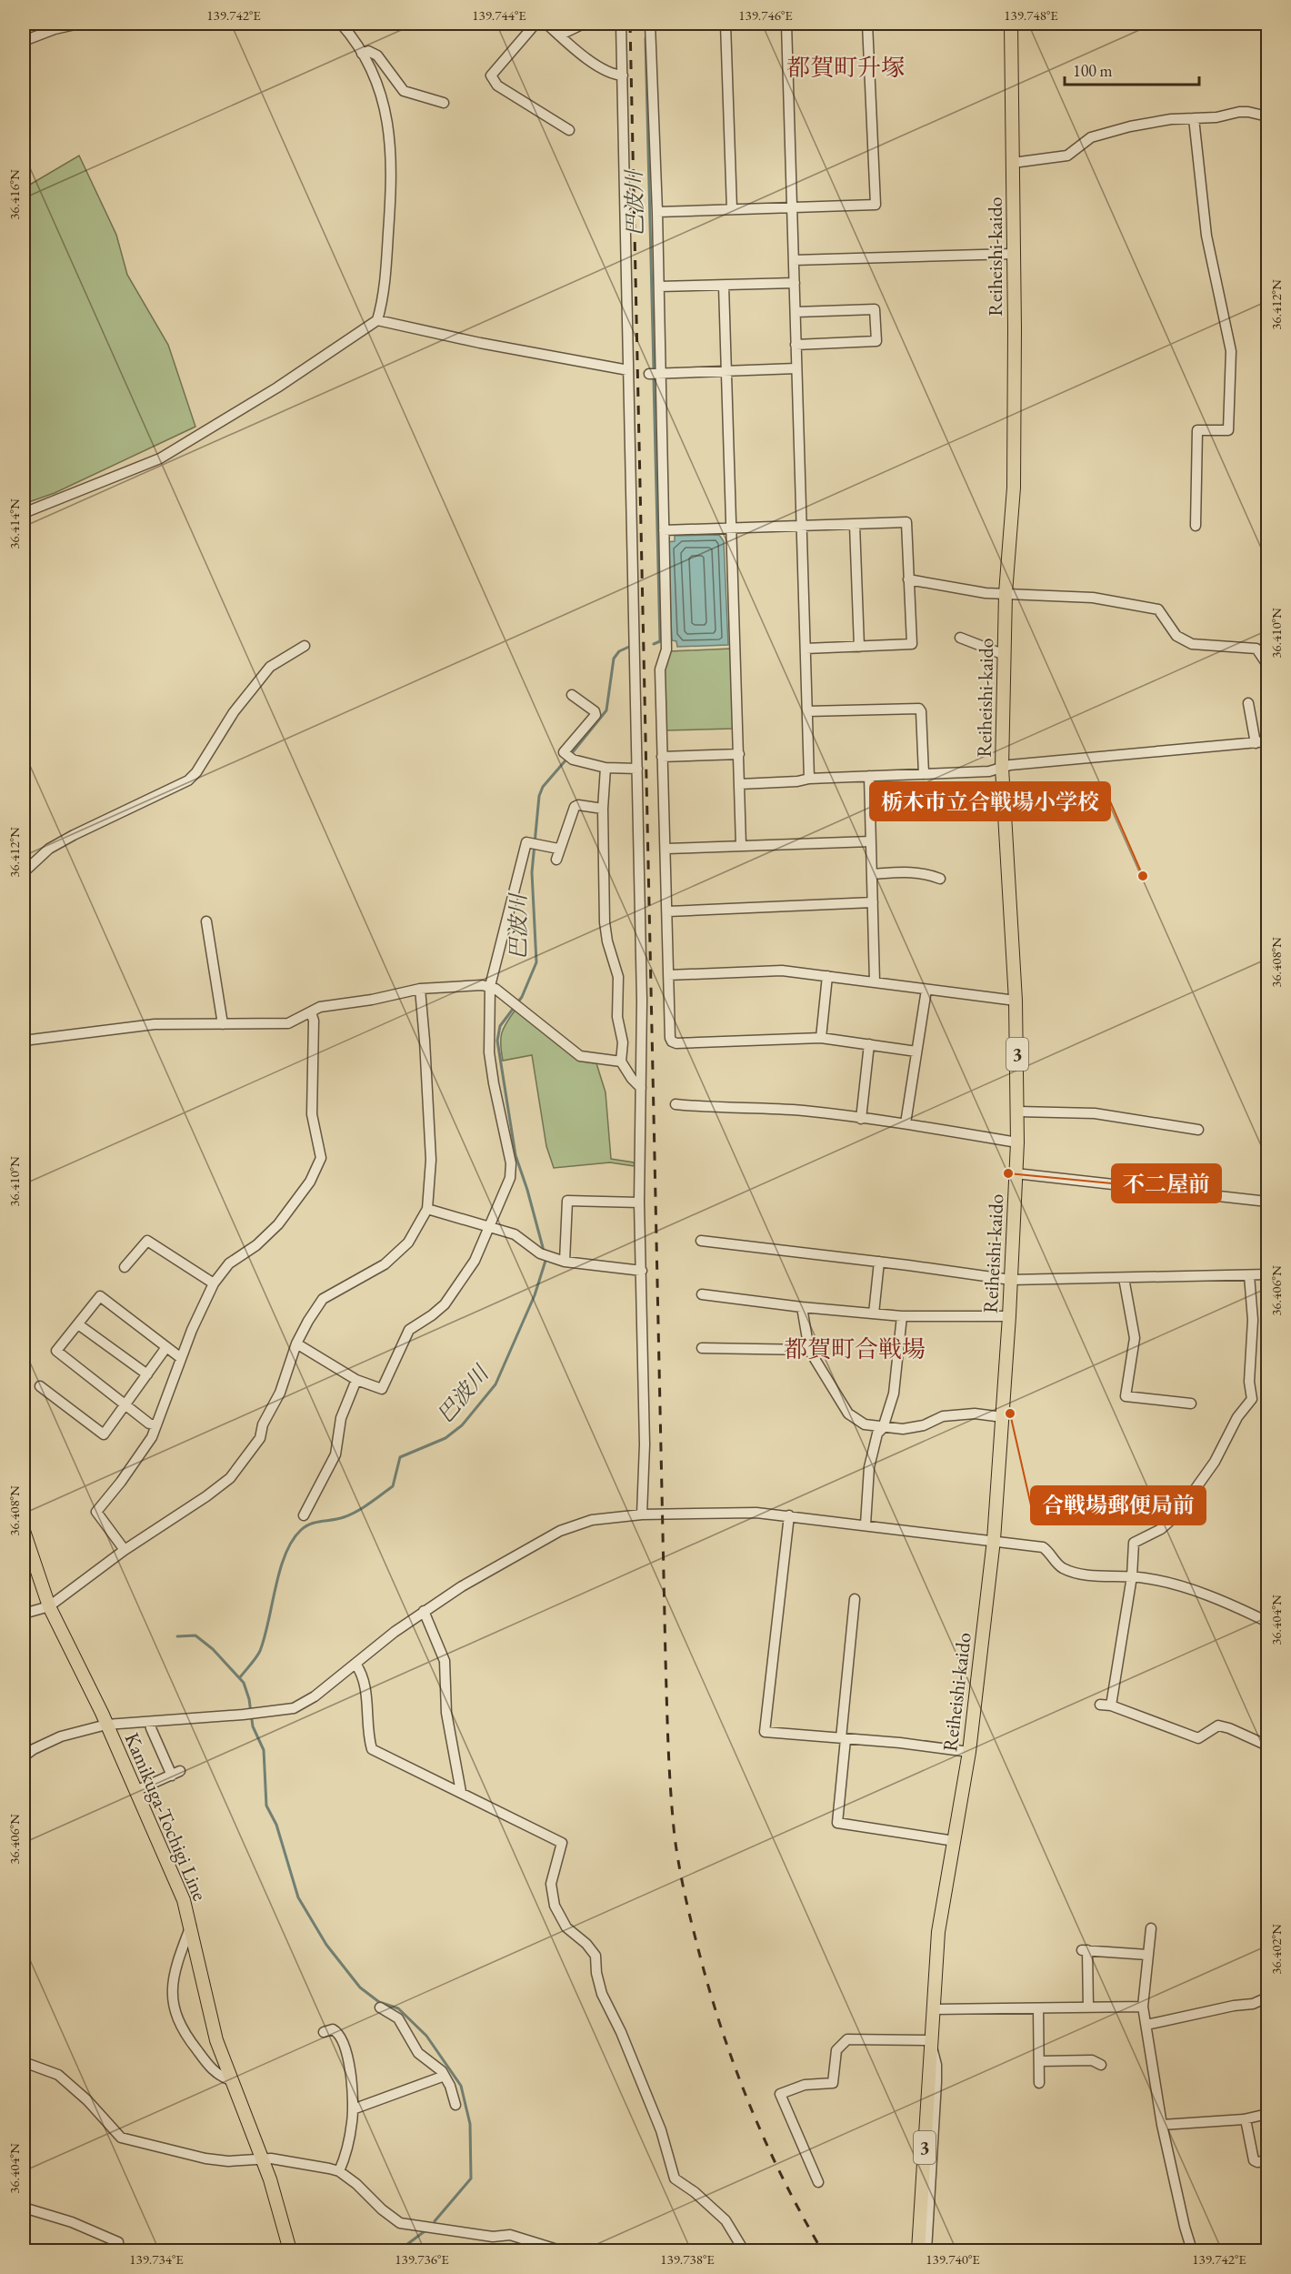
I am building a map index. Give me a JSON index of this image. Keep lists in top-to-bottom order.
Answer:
{
  "streets": {
    "main road": ["Reiheishi-kaido", "3", "Kamikuga-Tochigi Line"]
  },
  "districts": ["都賀町升塚", "都賀町合戦場"],
  "water": ["巴波川"],
  "places": ["栃木市立合戦場小学校", "不二屋前", "合戦場郵便局前"],
  "scale_bar": "100 m",
  "coordinates": [
    "139.742°E",
    "139.744°E",
    "139.746°E",
    "139.748°E",
    "36.416°N",
    "36.412°N",
    "36.414°N",
    "36.410°N",
    "36.408°N",
    "36.406°N",
    "36.404°N",
    "36.402°N",
    "139.734°E",
    "139.736°E",
    "139.738°E",
    "139.740°E"
  ]
}
